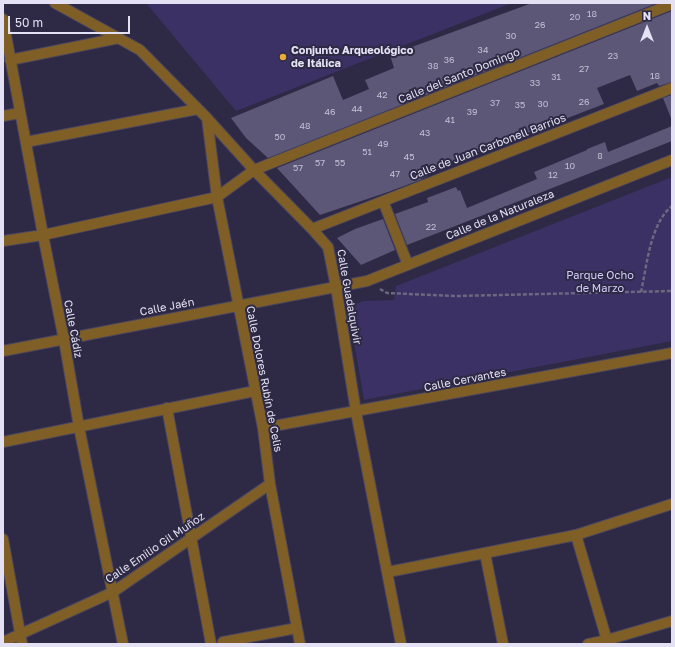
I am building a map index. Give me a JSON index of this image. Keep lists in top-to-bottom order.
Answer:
{
  "streets": {
    "street": [
      "Calle del Santo Domingo",
      "Calle de Juan Carbonell Barrios",
      "Calle de la Naturaleza",
      "Calle Guadalquivir",
      "Calle Jaén",
      "Calle Cádiz",
      "Calle Dolores Rubín de Celis",
      "Calle Cervantes",
      "Calle Emilio Gil Muñoz"
    ]
  },
  "crossings": [
    ["Calle del Santo Domingo", "Calle Guadalquivir"],
    ["Calle del Santo Domingo", "Calle Dolores Rubín de Celis"],
    ["Calle de Juan Carbonell Barrios", "Calle Guadalquivir"],
    ["Calle de la Naturaleza", "Calle Guadalquivir"],
    ["Calle de la Naturaleza", "Calle Jaén"],
    ["Calle Guadalquivir", "Calle Jaén"],
    ["Calle Guadalquivir", "Calle Dolores Rubín de Celis"],
    ["Calle Guadalquivir", "Calle Cervantes"],
    ["Calle Jaén", "Calle Cádiz"],
    ["Calle Jaén", "Calle Dolores Rubín de Celis"],
    ["Calle Cádiz", "Calle Emilio Gil Muñoz"],
    ["Calle Dolores Rubín de Celis", "Calle Cervantes"],
    ["Calle Dolores Rubín de Celis", "Calle Emilio Gil Muñoz"]
  ],
  "parks": ["Parque Ocho de Marzo"],
  "places": ["Conjunto Arqueológico de Itálica"],
  "house_numbers": [
    "18",
    "20",
    "26",
    "30",
    "34",
    "23",
    "36",
    "38",
    "27",
    "18",
    "31",
    "33",
    "42",
    "26",
    "37",
    "30",
    "35",
    "44",
    "46",
    "39",
    "41",
    "48",
    "43",
    "50",
    "49",
    "51",
    "8",
    "45",
    "57",
    "55",
    "10",
    "57",
    "47",
    "12",
    "22"
  ],
  "scale_bar": "50 m",
  "north": "top"
}
